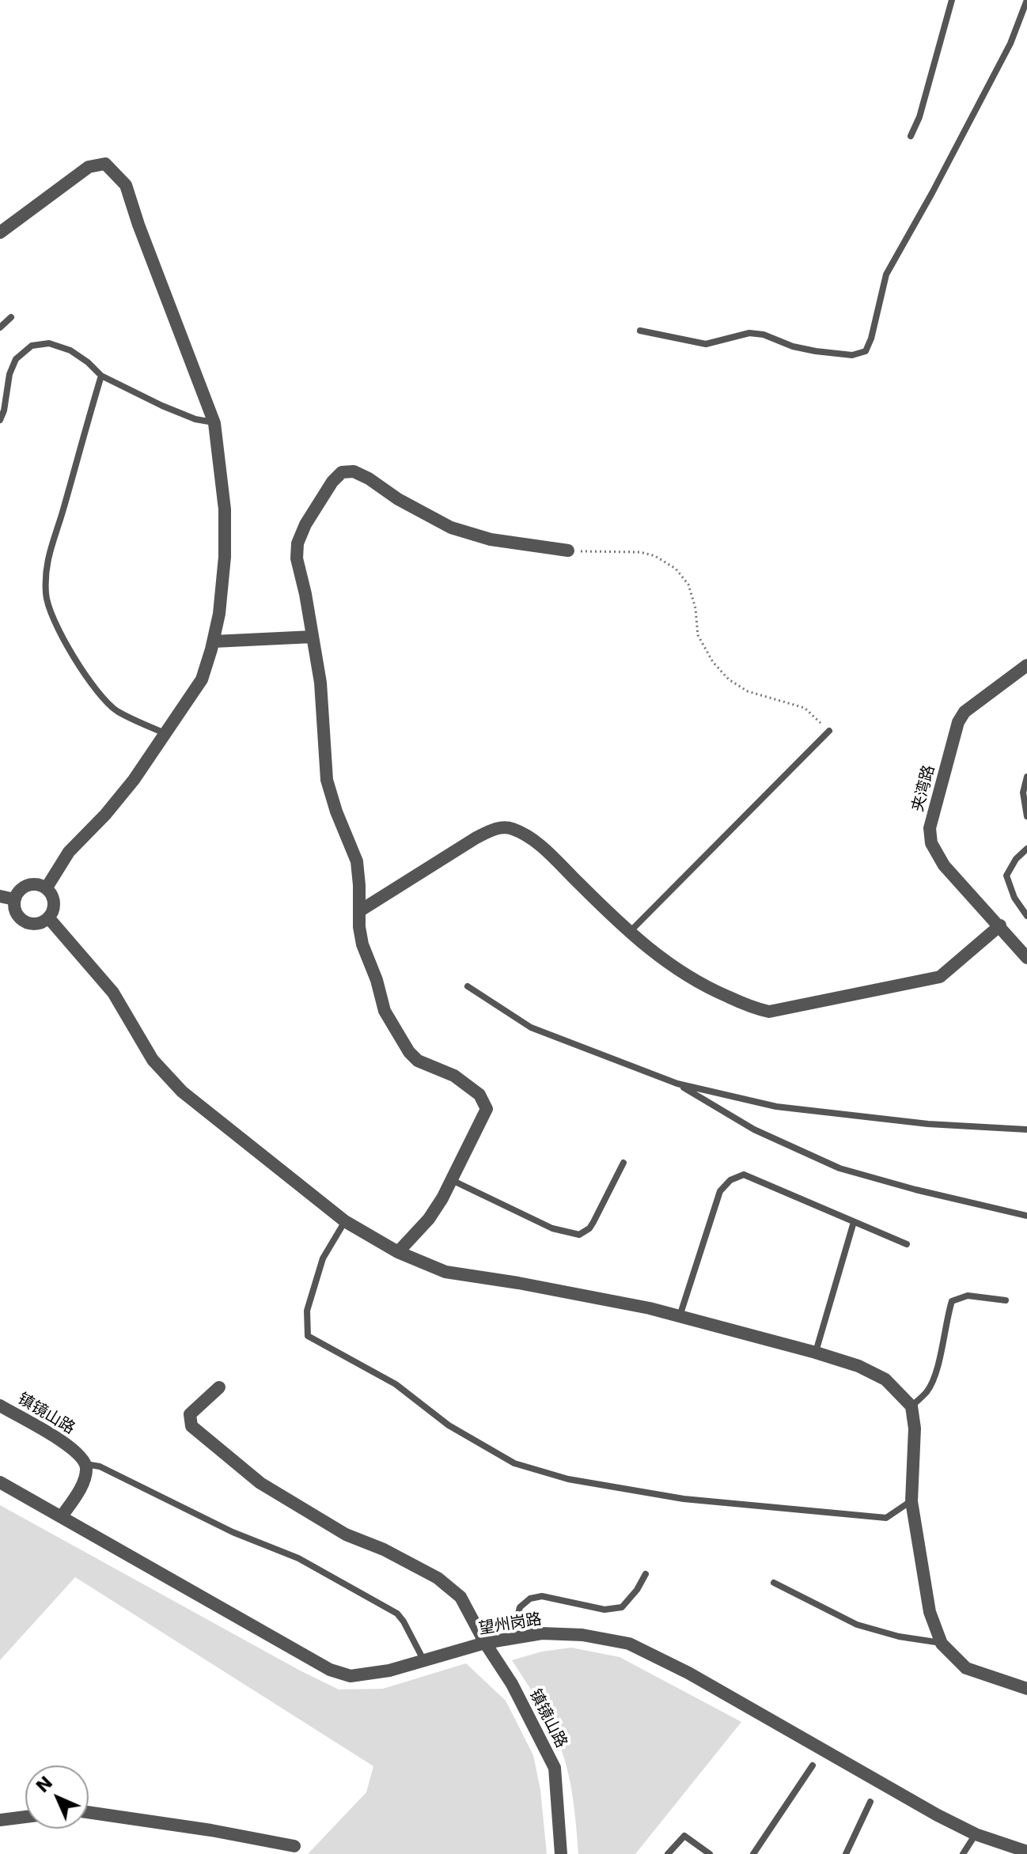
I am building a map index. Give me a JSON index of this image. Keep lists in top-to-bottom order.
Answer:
{
  "streets": {
    "street": ["夹湾路", "镇镜山路", "望州岗路"]
  },
  "crossings": [
    ["镇镜山路", "望州岗路"]
  ],
  "north": "top left"
}
